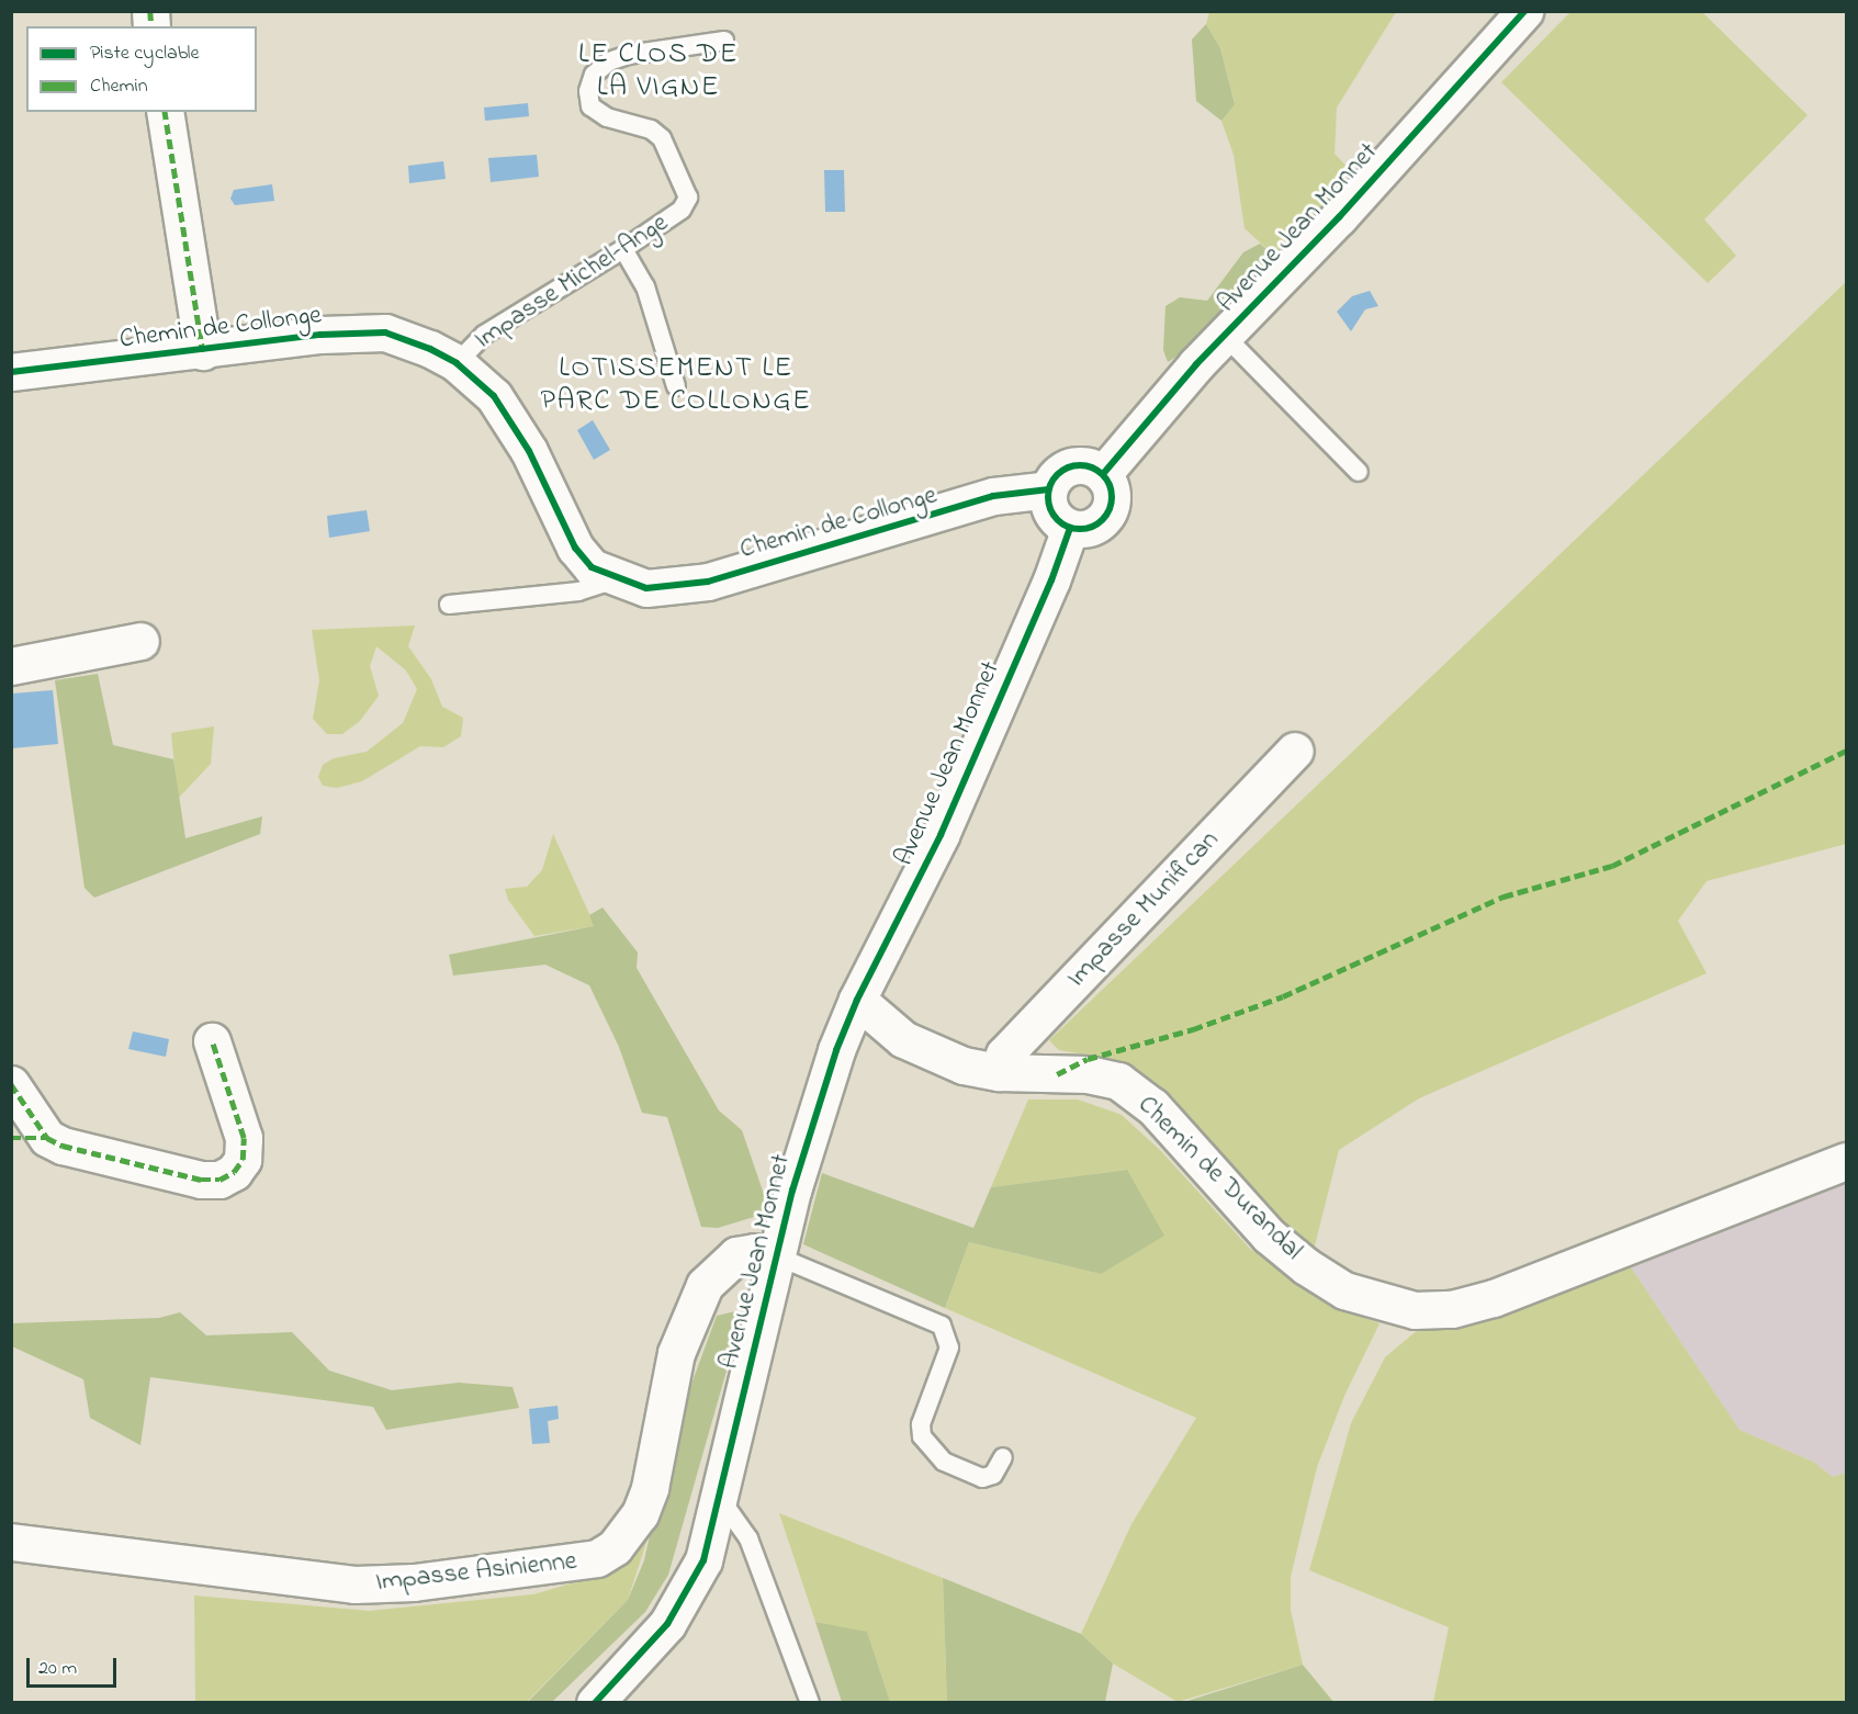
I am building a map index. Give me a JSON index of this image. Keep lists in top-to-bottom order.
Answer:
{
  "streets": {
    "street": [
      "Avenue Jean Monnet",
      "Chemin de Collonge",
      "Impasse Munifican",
      "Chemin de Durandal",
      "Impasse Asinienne"
    ],
    "lane": ["Impasse Michel-Ange"]
  },
  "crossings": [
    ["Avenue Jean Monnet", "Chemin de Collonge"],
    ["Avenue Jean Monnet", "Chemin de Durandal"],
    ["Avenue Jean Monnet", "Impasse Asinienne"],
    ["Impasse Michel-Ange", "Chemin de Collonge"],
    ["Impasse Munifican", "Chemin de Durandal"]
  ],
  "districts": ["LE CLOS DE LA VIGNE", "LOTISSEMENT LE PARC DE COLLONGE"],
  "legend": ["Piste cyclable", "Chemin"],
  "scale_bar": "20 m"
}
